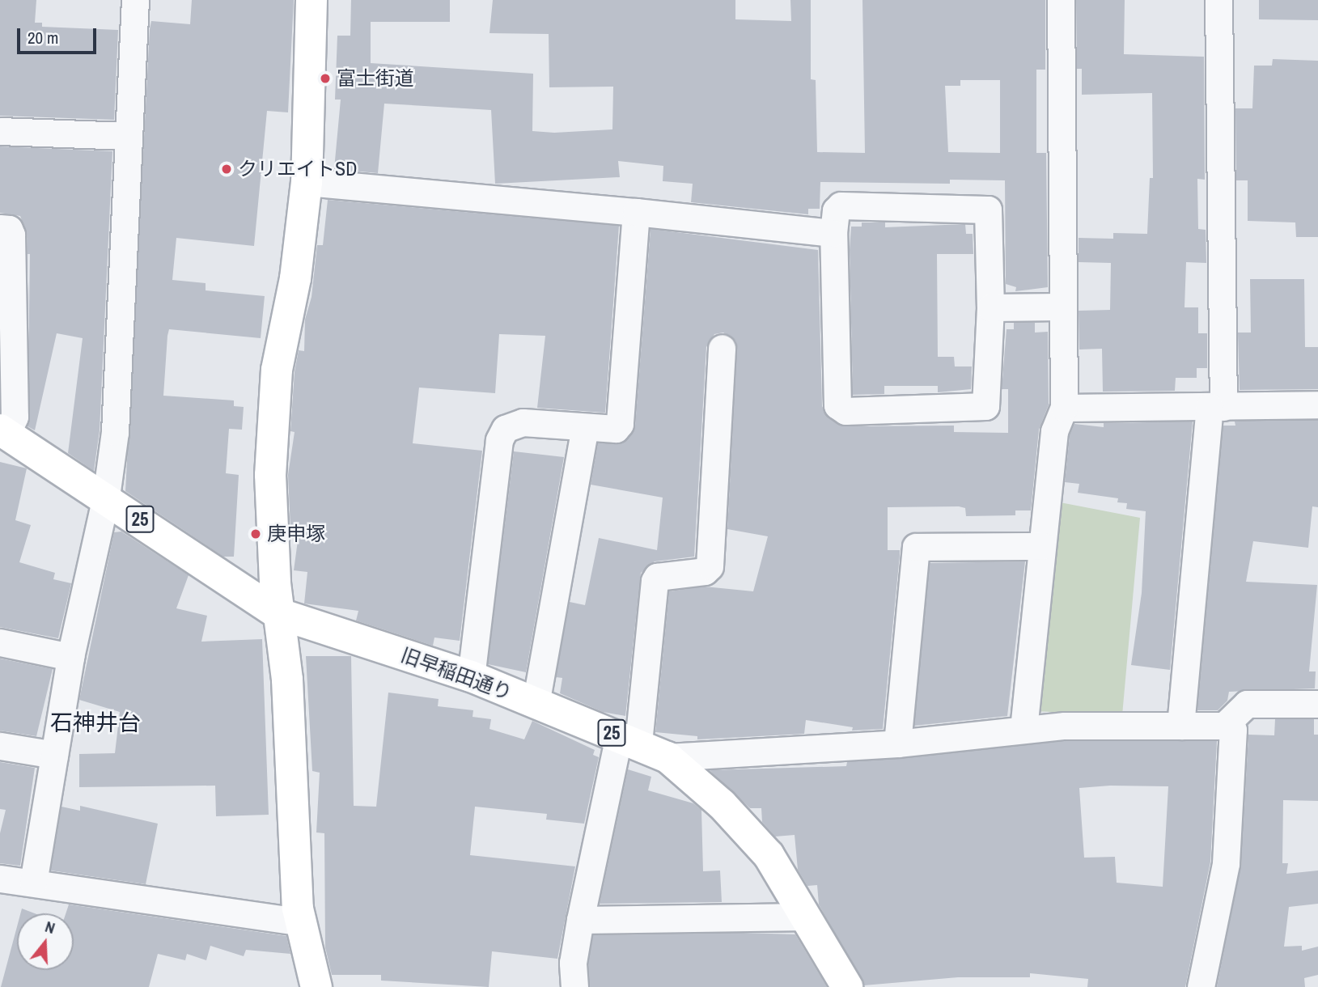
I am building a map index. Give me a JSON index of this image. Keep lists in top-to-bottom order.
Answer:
{
  "streets": {
    "main road": ["25", "旧早稲田通り"]
  },
  "districts": ["石神井台"],
  "places": ["富士街道", "クリエイトSD", "庚申塚"],
  "scale_bar": "20 m",
  "north": "top"
}
